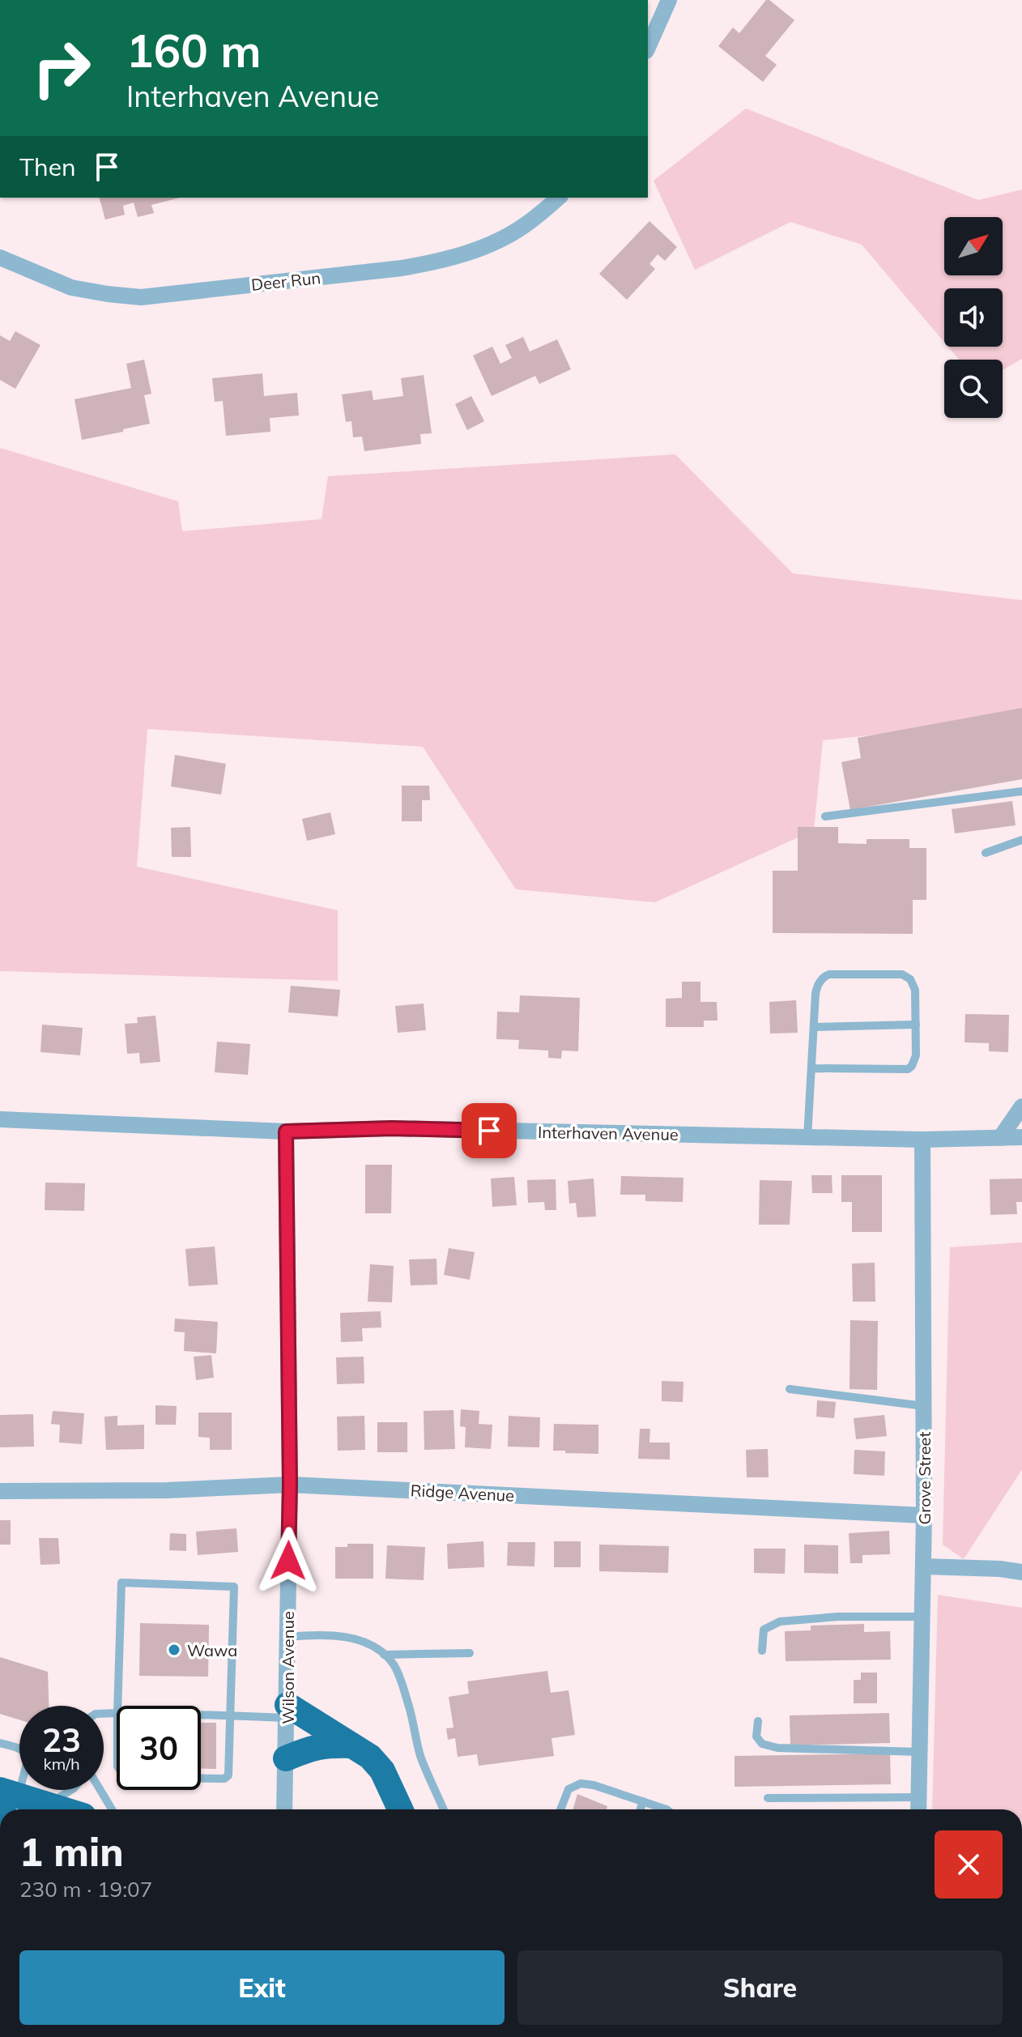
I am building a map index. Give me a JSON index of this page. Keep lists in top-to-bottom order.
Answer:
{
  "streets": {
    "street": [
      "Deer Run",
      "Interhaven Avenue",
      "Grove Street",
      "Ridge Avenue",
      "Wilson Avenue"
    ]
  },
  "crossings": [
    ["Interhaven Avenue", "Grove Street"],
    ["Interhaven Avenue", "Wilson Avenue"],
    ["Grove Street", "Ridge Avenue"],
    ["Ridge Avenue", "Wilson Avenue"]
  ],
  "places": ["Wawa"],
  "north": "top right",
  "page": {
    "turn": ["160 m", "Interhaven Avenue"],
    "then": "Then",
    "speed": "23 km/h",
    "limit": "30",
    "heading": ["1 min", "230 m · 19:07"],
    "buttons": ["Exit", "Share"]
  }
}
